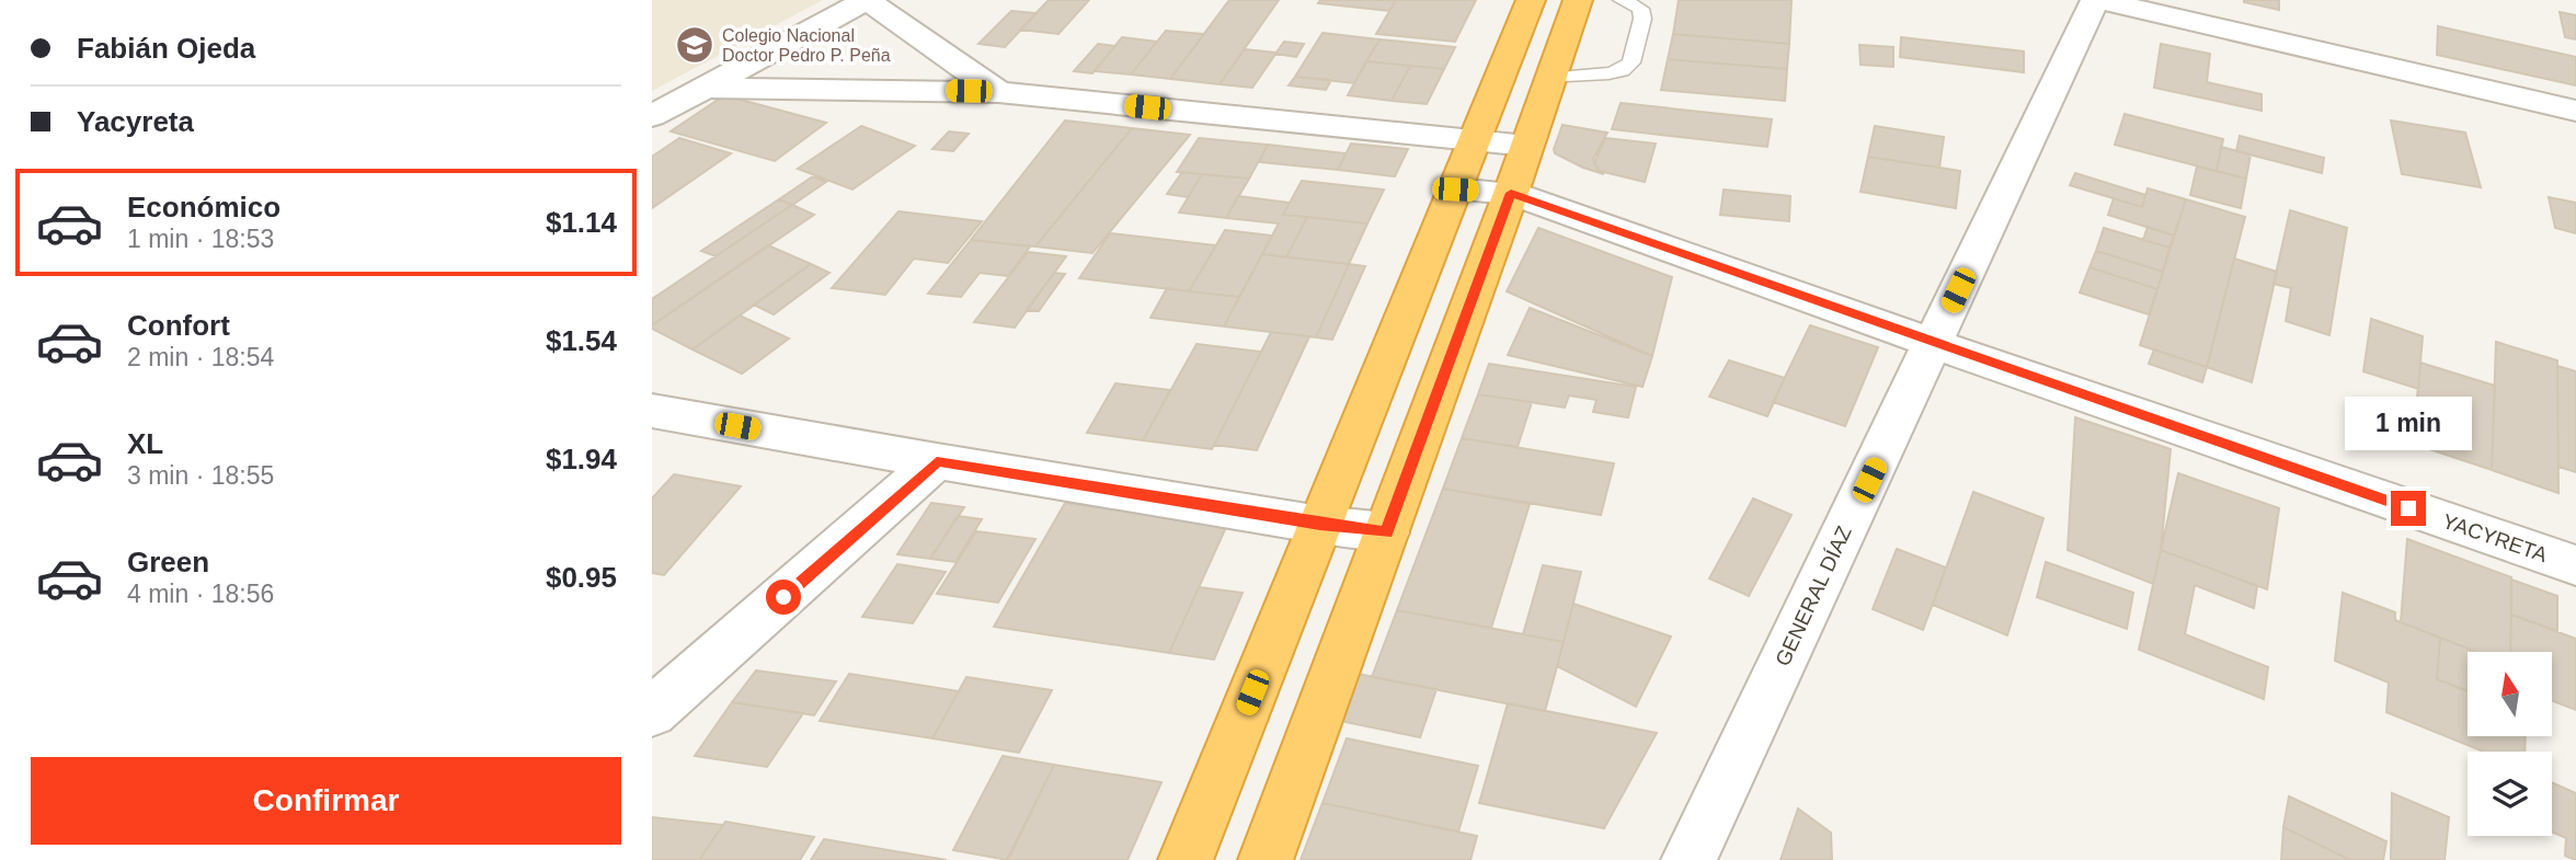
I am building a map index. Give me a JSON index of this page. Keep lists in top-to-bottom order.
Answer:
{
  "streets": {
    "street": ["YACYRETA", "GENERAL DÍAZ"]
  },
  "crossings": [
    ["YACYRETA", "GENERAL DÍAZ"]
  ],
  "places": {
    "school or university": ["Colegio Nacional Doctor Pedro P. Peña"]
  },
  "north": "top",
  "page": {
    "banner": ["Fabián Ojeda", "Yacyreta"],
    "list": [
      {
        "name": "Económico",
        "note": "1 min · 18:53",
        "value": "$1.14"
      },
      {
        "name": "Confort",
        "note": "2 min · 18:54",
        "value": "$1.54"
      },
      {
        "name": "XL",
        "note": "3 min · 18:55",
        "value": "$1.94"
      },
      {
        "name": "Green",
        "note": "4 min · 18:56",
        "value": "$0.95"
      }
    ],
    "bubble": "1 min",
    "buttons": "Confirmar"
  }
}
